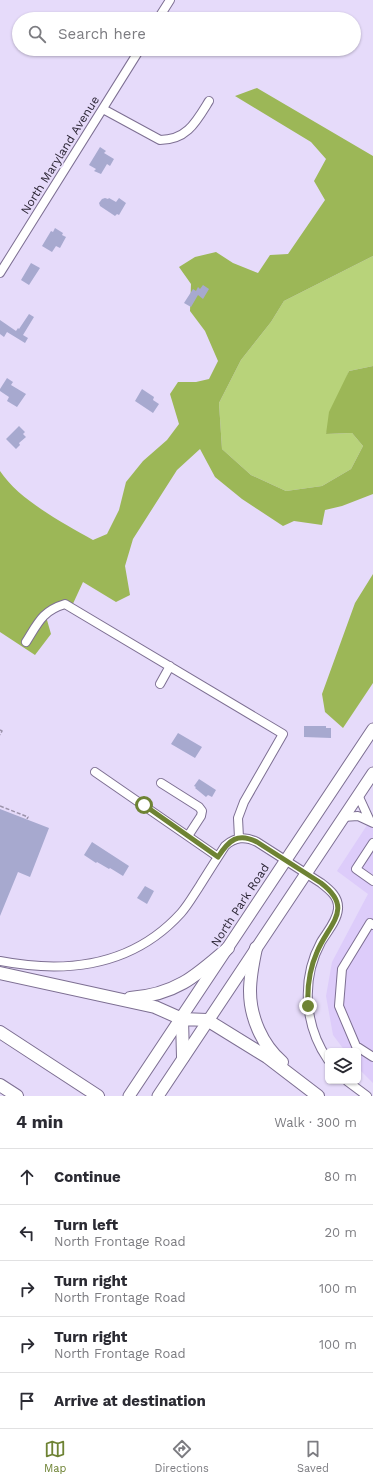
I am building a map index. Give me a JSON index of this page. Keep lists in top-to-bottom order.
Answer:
{
  "streets": {
    "main road": ["North Park Road"],
    "street": ["North Maryland Avenue"]
  },
  "page": {
    "search": "Search here",
    "heading": ["4 min", "Walk · 300 m"],
    "list": [
      ["Continue", "80 m"],
      ["Turn left", "North Frontage Road", "20 m"],
      ["Turn right", "North Frontage Road", "100 m"],
      ["Turn right", "North Frontage Road", "100 m"],
      "Arrive at destination"
    ],
    "nav": ["Map", "Directions", "Saved"]
  }
}
